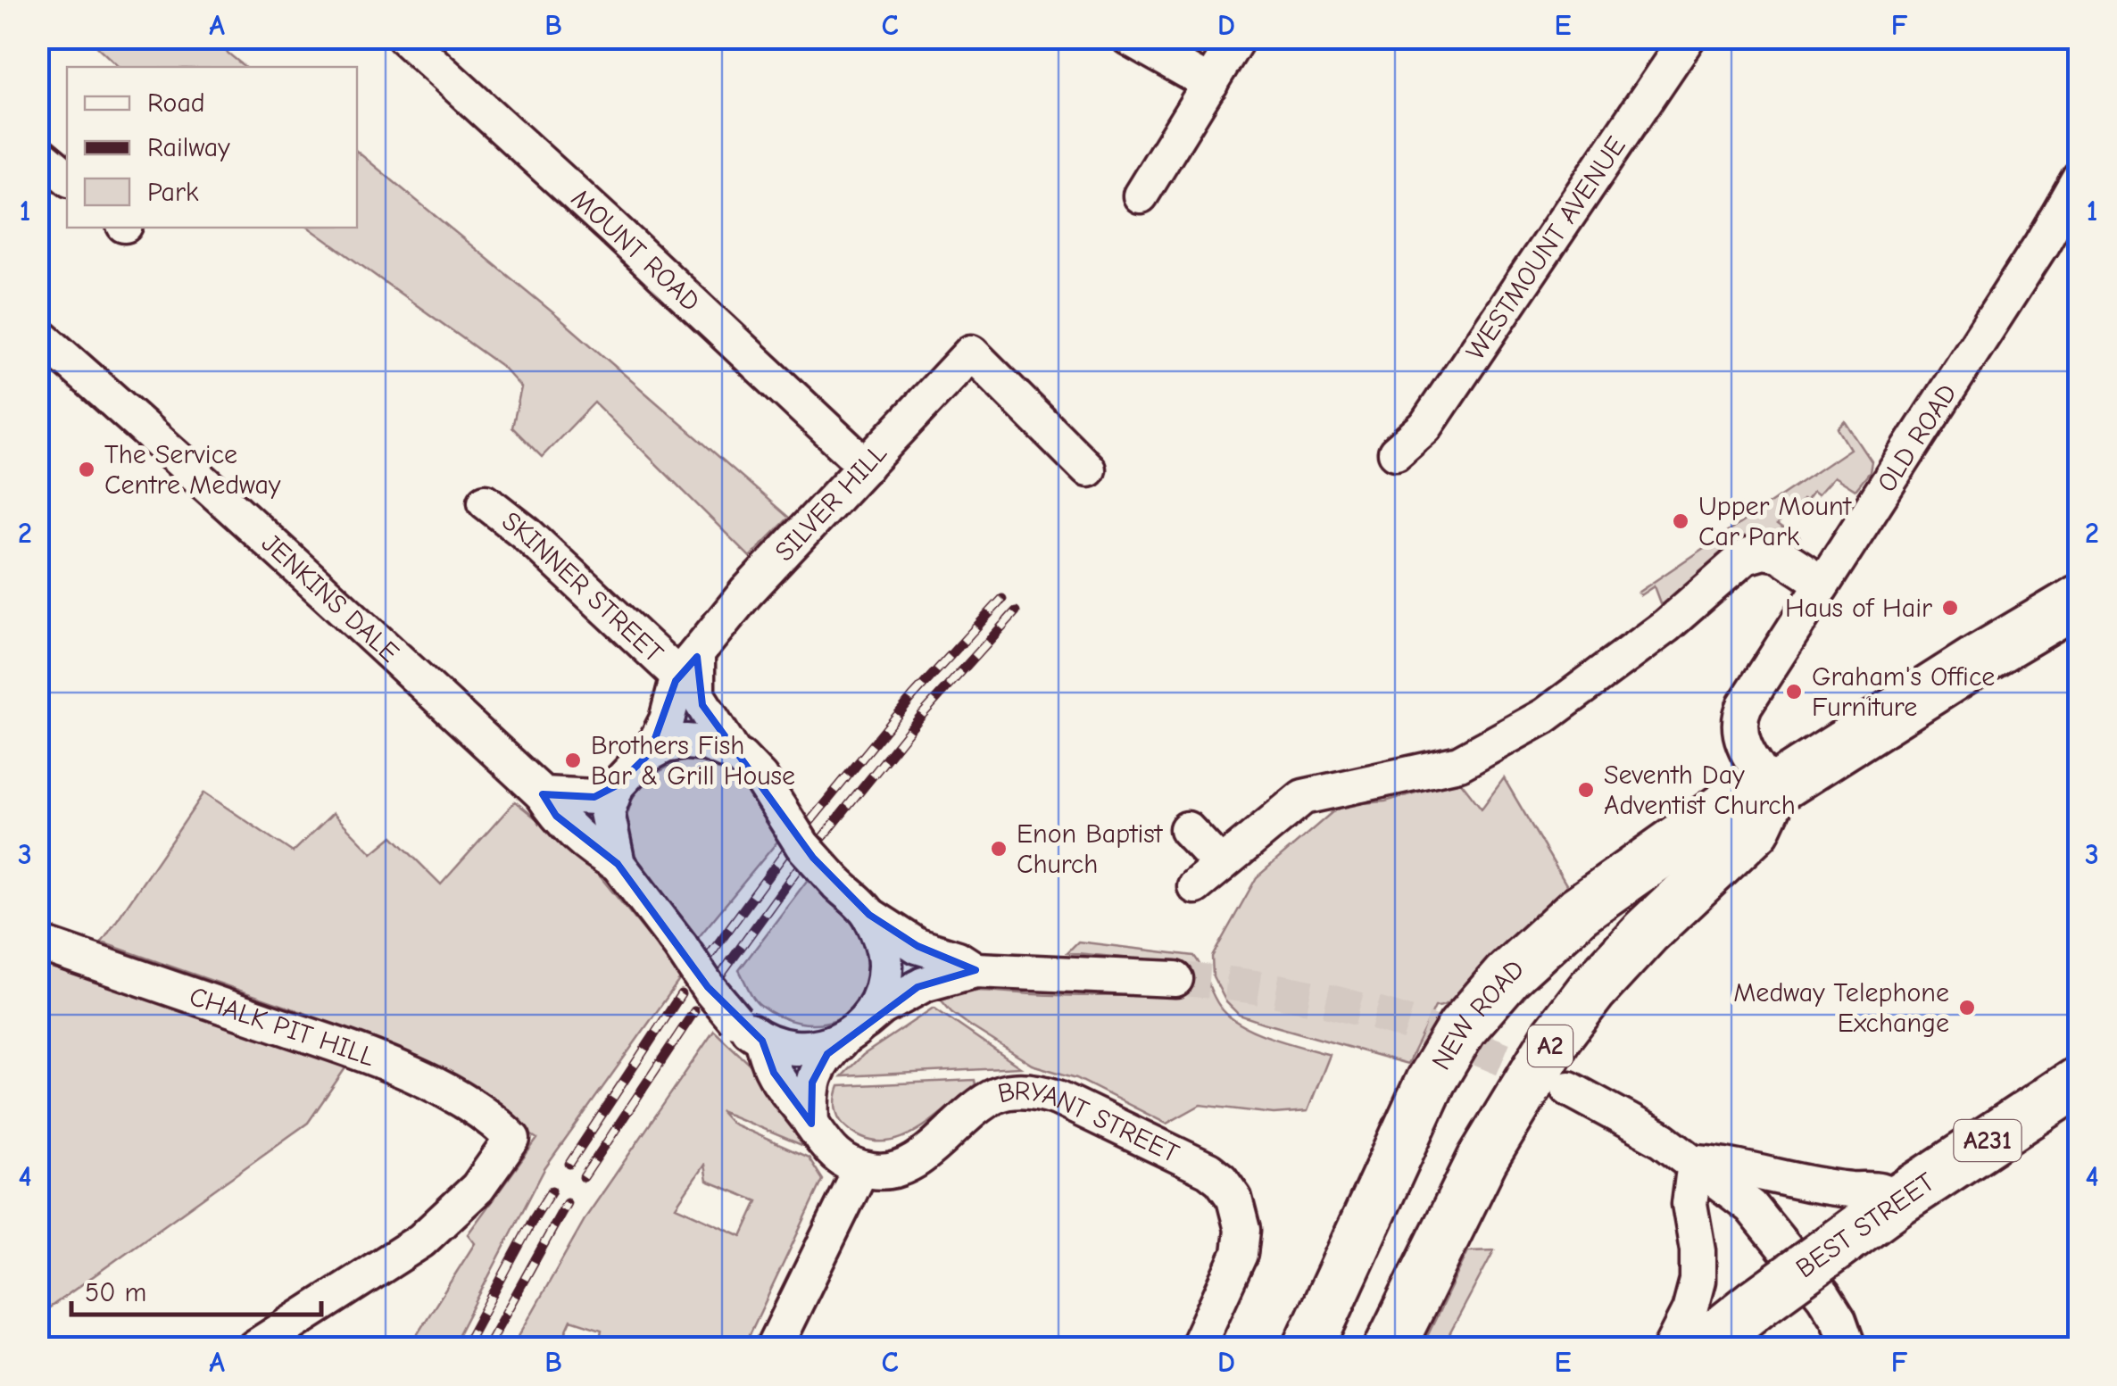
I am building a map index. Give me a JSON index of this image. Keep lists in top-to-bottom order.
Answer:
{
  "streets": {
    "main road": [
      "NEW ROAD",
      "A2",
      "A231",
      "BEST STREET"
    ],
    "street": [
      "WESTMOUNT AVENUE",
      "MOUNT ROAD",
      "OLD ROAD",
      "SILVER HILL",
      "SKINNER STREET",
      "JENKINS DALE",
      "CHALK PIT HILL",
      "BRYANT STREET"
    ]
  },
  "crossings": [
    ["MOUNT ROAD", "SILVER HILL"],
    ["OLD ROAD", "NEW ROAD"],
    ["OLD ROAD", "A2"],
    ["SILVER HILL", "SKINNER STREET"],
    ["NEW ROAD", "A2"]
  ],
  "places": [
    "The Service Centre Medway",
    "Upper Mount Car Park",
    "Haus of Hair",
    "Graham's Office Furniture",
    "Brothers Fish Bar & Grill House",
    "Seventh Day Adventist Church",
    "Enon Baptist Church",
    "Medway Telephone Exchange"
  ],
  "legend": ["Road", "Railway", "Park"],
  "scale_bar": "50 m",
  "grid": {
    "columns": [
      "A",
      "B",
      "C",
      "D",
      "E",
      "F"
    ],
    "rows": [
      "1",
      "2",
      "3",
      "4"
    ]
  }
}
